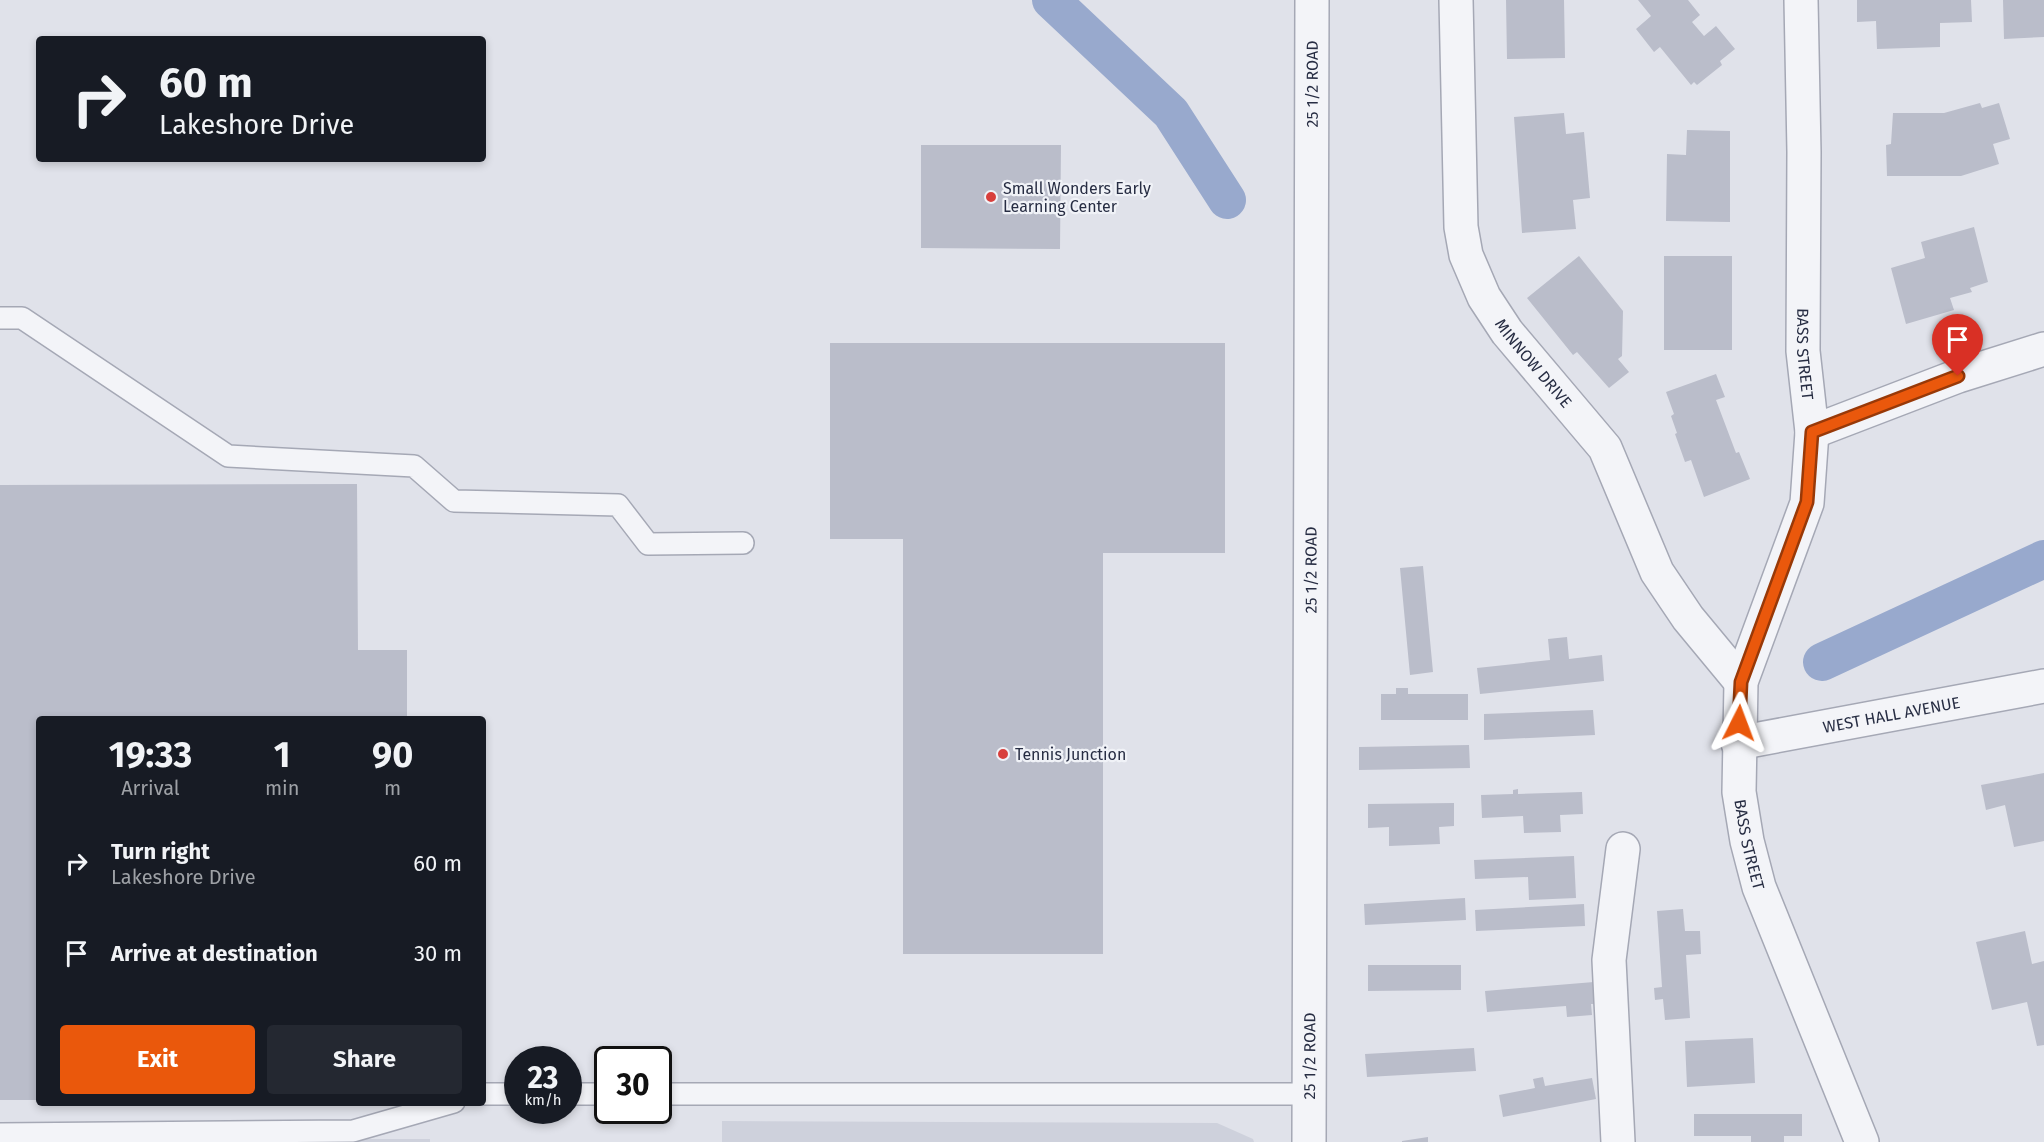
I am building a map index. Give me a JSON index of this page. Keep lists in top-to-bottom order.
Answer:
{
  "streets": {
    "street": [
      "25 1/2 ROAD",
      "BASS STREET",
      "MINNOW DRIVE",
      "WEST HALL AVENUE"
    ]
  },
  "crossings": [
    ["BASS STREET", "MINNOW DRIVE"],
    ["BASS STREET", "WEST HALL AVENUE"]
  ],
  "places": ["Small Wonders Early Learning Center", "Tennis Junction"],
  "page": {
    "turn": ["60 m", "Lakeshore Drive"],
    "eta": [
      "19:33",
      "Arrival",
      "1",
      "min",
      "90",
      "m"
    ],
    "list": [
      {
        "name": "Turn right",
        "note": "Lakeshore Drive",
        "value": "60 m"
      },
      {
        "name": "Arrive at destination",
        "value": "30 m"
      }
    ],
    "buttons": ["Exit", "Share"],
    "speed": "23 km/h",
    "limit": "30"
  }
}
